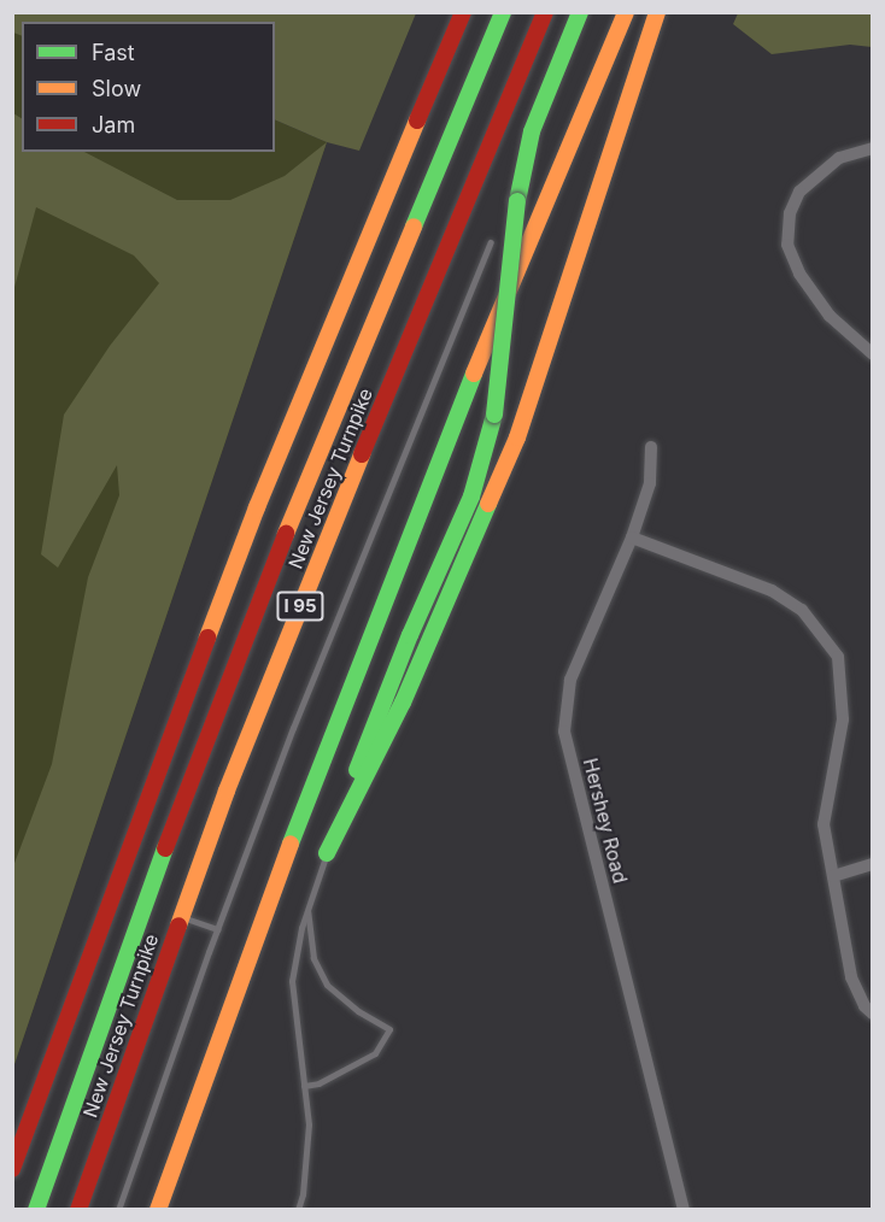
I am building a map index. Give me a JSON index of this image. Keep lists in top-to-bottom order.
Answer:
{
  "streets": {
    "highway": ["New Jersey Turnpike", "I 95"],
    "street": ["Hershey Road"]
  },
  "legend": ["Fast", "Slow", "Jam"]
}
